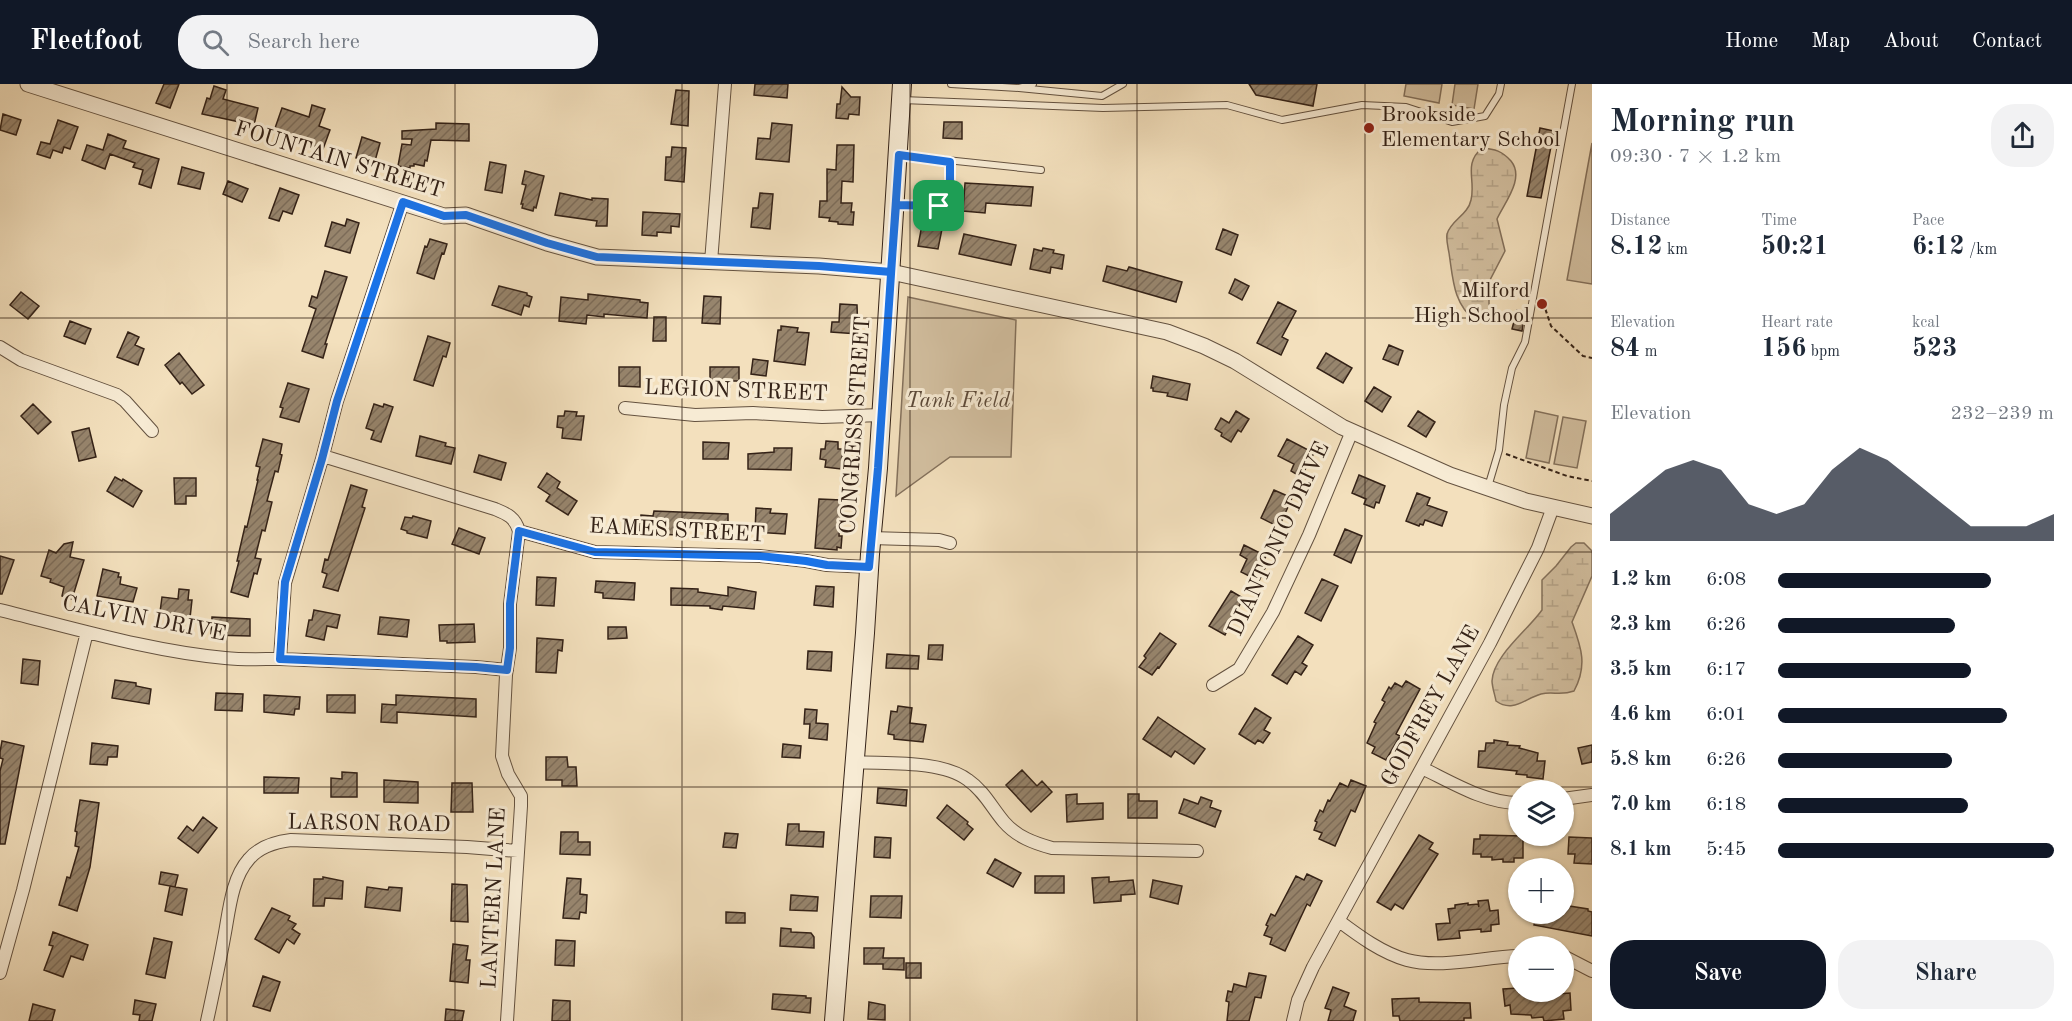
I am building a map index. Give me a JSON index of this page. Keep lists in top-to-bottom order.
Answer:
{
  "streets": {
    "main road": ["CONGRESS STREET"],
    "street": [
      "FOUNTAIN STREET",
      "LEGION STREET",
      "EAMES STREET",
      "DIANTONIO DRIVE",
      "CALVIN DRIVE",
      "GODFREY LANE",
      "LARSON ROAD",
      "LANTERN LANE"
    ]
  },
  "crossings": [
    ["FOUNTAIN STREET", "CONGRESS STREET"],
    ["FOUNTAIN STREET", "DIANTONIO DRIVE"],
    ["FOUNTAIN STREET", "GODFREY LANE"],
    ["LEGION STREET", "CONGRESS STREET"],
    ["CONGRESS STREET", "EAMES STREET"],
    ["EAMES STREET", "LANTERN LANE"],
    ["CALVIN DRIVE", "LANTERN LANE"],
    ["LARSON ROAD", "LANTERN LANE"]
  ],
  "parks": ["Tank Field"],
  "places": ["Brookside Elementary School", "Milford High School"],
  "page": {
    "header": "Fleetfoot",
    "search": "Search here",
    "nav": [
      "Home",
      "Map",
      "About",
      "Contact"
    ],
    "heading": ["Morning run", "09:30 · 7 × 1.2 km"],
    "stats": [
      ["Distance", "8.12 km"],
      ["Time", "50:21"],
      ["Pace", "6:12 /km"],
      ["Elevation", "84 m"],
      ["Heart rate", "156 bpm"],
      ["kcal", "523"]
    ],
    "chart": ["Elevation", "232–239 m"],
    "list": [
      {
        "name": "1.2 km",
        "note": "6:08"
      },
      {
        "name": "2.3 km",
        "note": "6:26"
      },
      {
        "name": "3.5 km",
        "note": "6:17"
      },
      {
        "name": "4.6 km",
        "note": "6:01"
      },
      {
        "name": "5.8 km",
        "note": "6:26"
      },
      {
        "name": "7.0 km",
        "note": "6:18"
      },
      {
        "name": "8.1 km",
        "note": "5:45"
      }
    ],
    "map_buttons": ["+", "−"],
    "buttons": ["Save", "Share"]
  }
}
